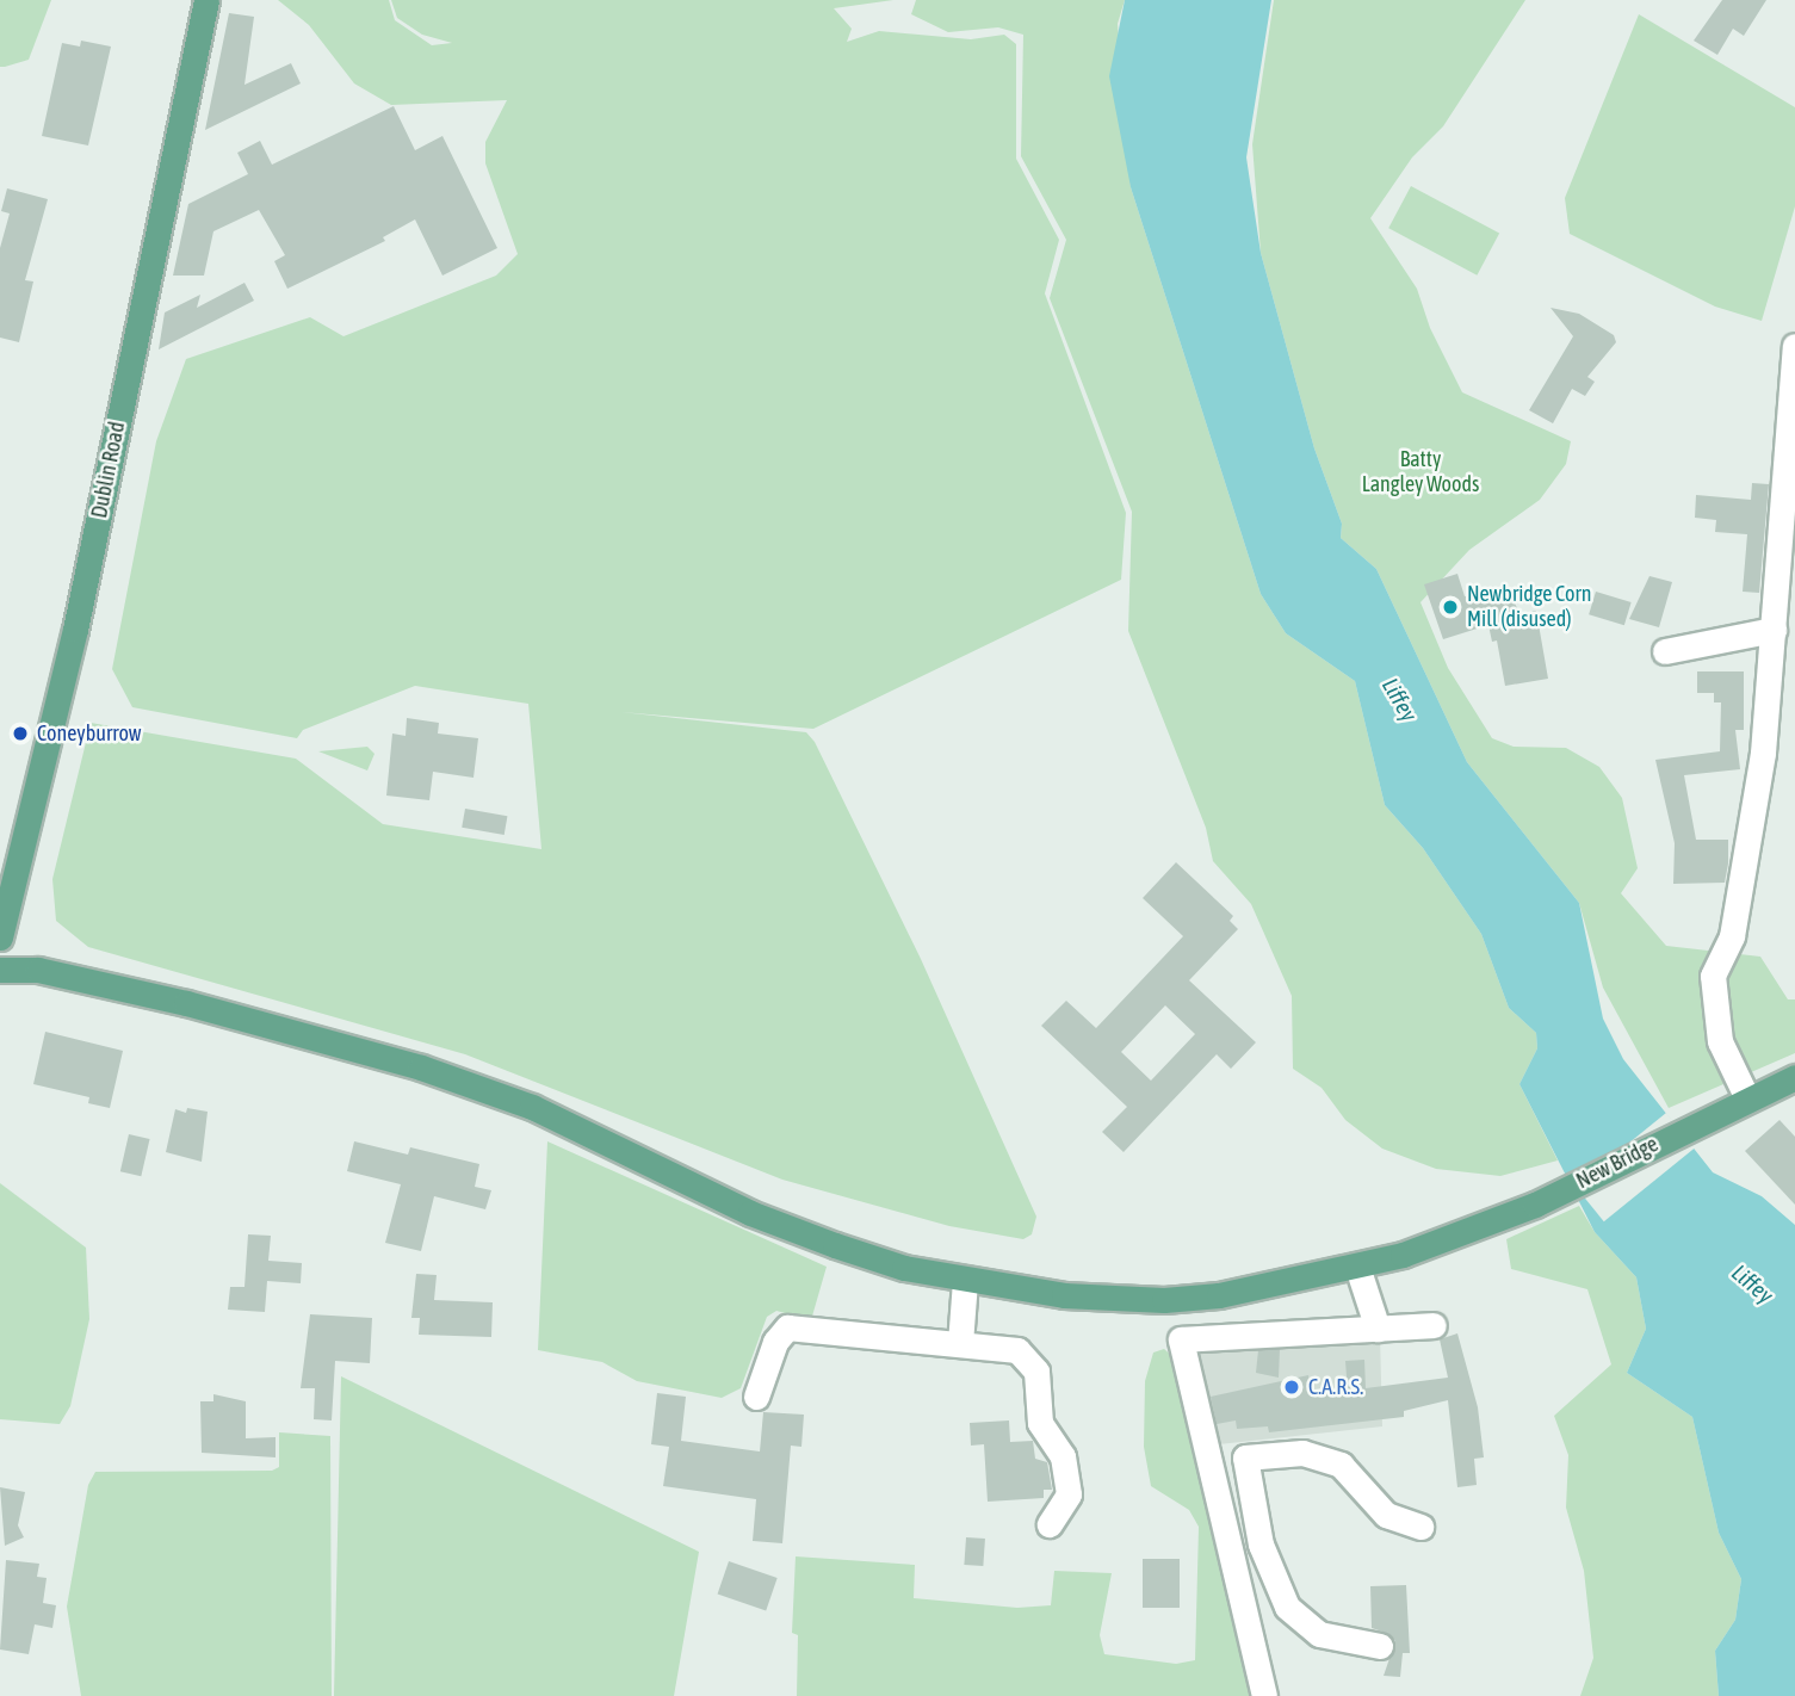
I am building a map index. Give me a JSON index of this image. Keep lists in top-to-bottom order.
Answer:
{
  "streets": {
    "main road": ["Dublin Road", "New Bridge"]
  },
  "water": ["Liffey"],
  "parks": ["Batty Langley Woods"],
  "places": ["Newbridge Corn Mill (disused)", "Coneyburrow", "C.A.R.S."]
}
